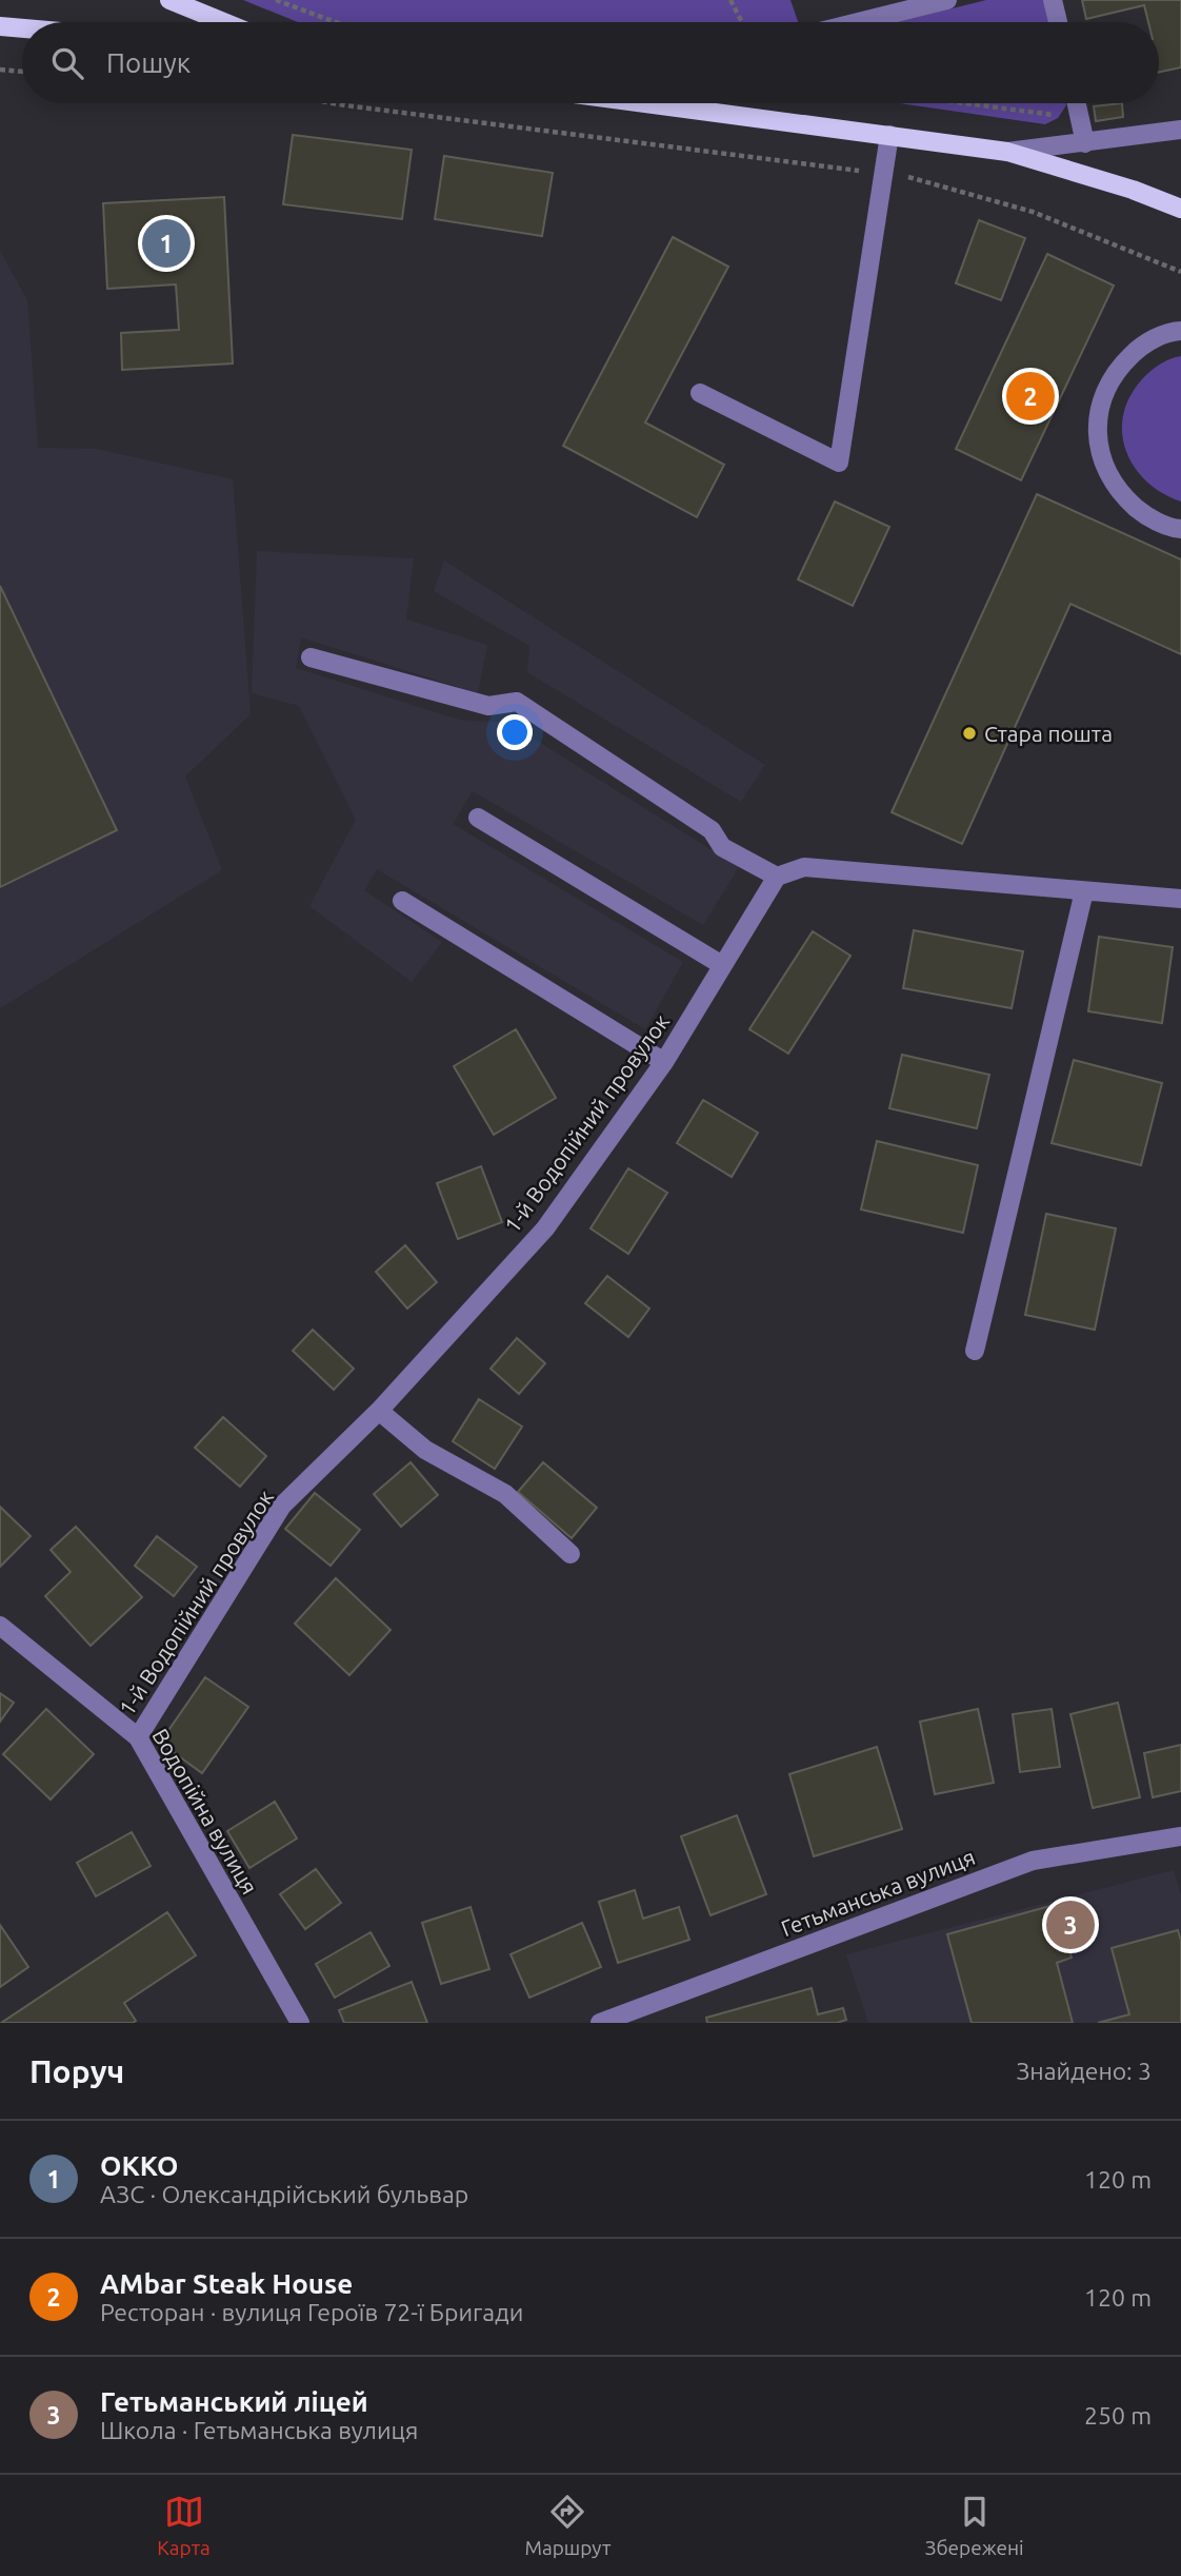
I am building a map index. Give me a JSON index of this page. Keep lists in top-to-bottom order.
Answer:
{
  "streets": {
    "street": ["1-й Водопійний провулок", "Водопійна вулиця", "Гетьманська вулиця"]
  },
  "crossings": [
    ["1-й Водопійний провулок", "Водопійна вулиця"]
  ],
  "places": ["Стара пошта"],
  "page": {
    "search": "Пошук",
    "pins": ["1", "2", "3"],
    "heading": ["Поруч", "Знайдено: 3"],
    "list": [
      {
        "mark": "1",
        "name": "ОККО",
        "note": "АЗС · Олександрійський бульвар",
        "value": "120 m"
      },
      {
        "mark": "2",
        "name": "AMbar Steak House",
        "note": "Ресторан · вулиця Героїв 72-ї Бригади",
        "value": "120 m"
      },
      {
        "mark": "3",
        "name": "Гетьманський ліцей",
        "note": "Школа · Гетьманська вулиця",
        "value": "250 m"
      }
    ],
    "nav": ["Карта", "Маршрут", "Збережені"]
  }
}
